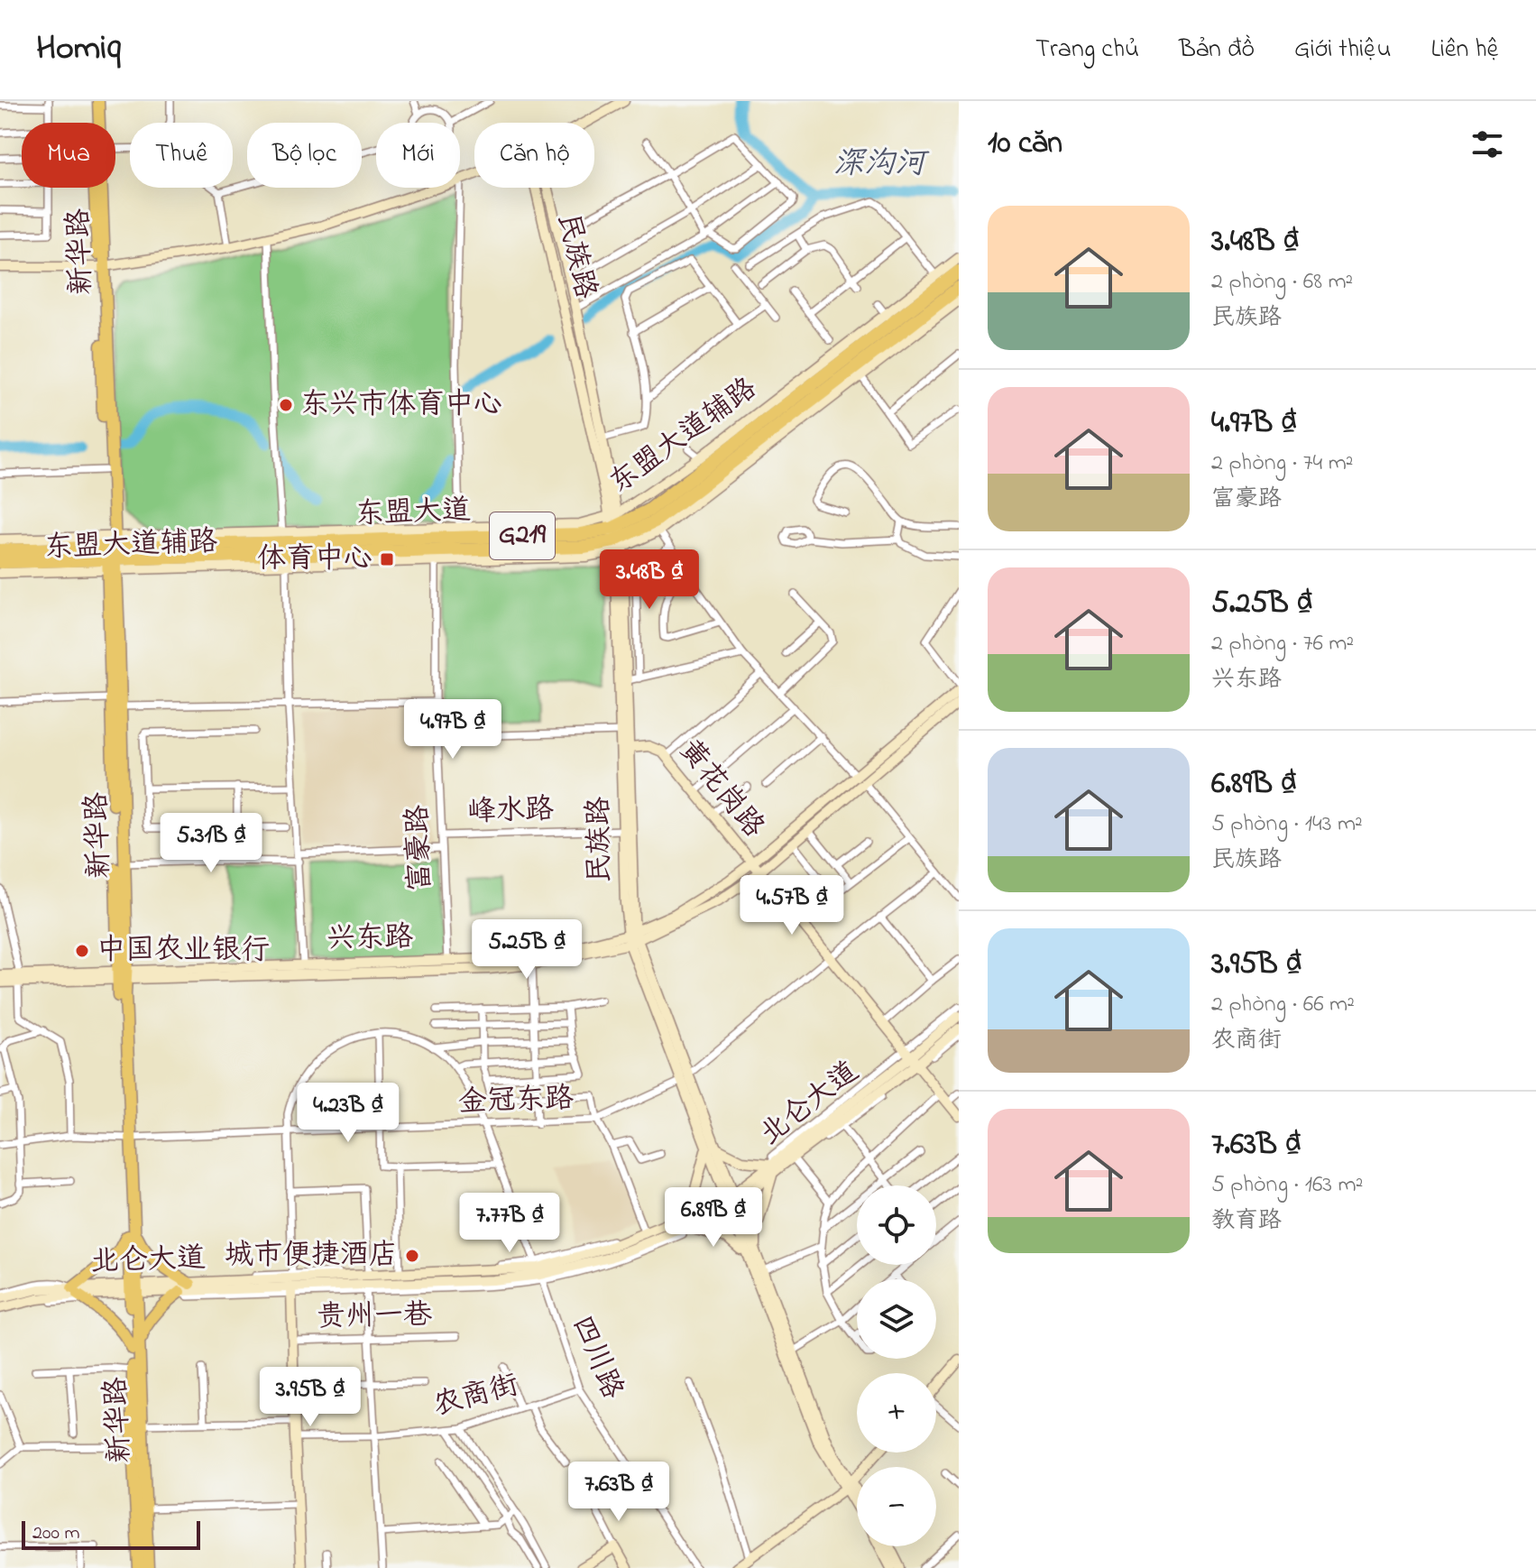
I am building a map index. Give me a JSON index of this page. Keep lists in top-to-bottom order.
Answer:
{
  "streets": {
    "highway": ["东盟大道", "G219"],
    "main road": [
      "新华路",
      "民族路",
      "东盟大道辅路",
      "黄花岗路",
      "兴东路",
      "北仑大道"
    ],
    "street": [
      "峰水路",
      "富豪路",
      "金冠东路",
      "贵州一巷",
      "四川路",
      "农商街"
    ]
  },
  "crossings": [
    ["新华路", "东盟大道辅路"],
    ["新华路", "东盟大道"],
    ["新华路", "兴东路"],
    ["新华路", "金冠东路"],
    ["新华路", "北仑大道"],
    ["民族路", "东盟大道辅路"],
    ["民族路", "东盟大道"],
    ["民族路", "黄花岗路"],
    ["民族路", "峰水路"],
    ["民族路", "兴东路"],
    ["民族路", "金冠东路"],
    ["民族路", "北仑大道"],
    ["东盟大道辅路", "东盟大道"],
    ["东盟大道辅路", "富豪路"],
    ["黄花岗路", "兴东路"],
    ["黄花岗路", "金冠东路"],
    ["黄花岗路", "北仑大道"],
    ["峰水路", "富豪路"],
    ["富豪路", "兴东路"],
    ["金冠东路", "四川路"],
    ["北仑大道", "四川路"],
    ["四川路", "农商街"]
  ],
  "water": ["深沟河"],
  "places": {
    "other": ["东兴市体育中心", "中国农业银行", "城市便捷酒店"],
    "transit": ["体育中心"]
  },
  "scale_bar": "200 m",
  "page": {
    "header": "Homiq",
    "nav": [
      "Trang chủ",
      "Bản đồ",
      "Giới thiệu",
      "Liên hệ"
    ],
    "heading": "10 căn",
    "chip": [
      "Mua",
      "Thuê",
      "Bộ lọc",
      "Mới",
      "Căn hộ"
    ],
    "list": [
      {
        "name": "3.48B ₫",
        "note": "2 phòng · 68 m² · 民族路"
      },
      {
        "name": "4.97B ₫",
        "note": "2 phòng · 74 m² · 富豪路"
      },
      {
        "name": "5.25B ₫",
        "note": "2 phòng · 76 m² · 兴东路"
      },
      {
        "name": "6.89B ₫",
        "note": "5 phòng · 143 m² · 民族路"
      },
      {
        "name": "3.95B ₫",
        "note": "2 phòng · 66 m² · 农商街"
      },
      {
        "name": "7.63B ₫",
        "note": "5 phòng · 163 m² · 教育路"
      }
    ],
    "price": [
      "3.48B ₫",
      "4.97B ₫",
      "5.31B ₫",
      "4.57B ₫",
      "5.25B ₫",
      "4.23B ₫",
      "6.89B ₫",
      "7.77B ₫",
      "3.95B ₫",
      "7.63B ₫"
    ],
    "map_buttons": ["+", "−"],
    "scale": "200 m"
  }
}
